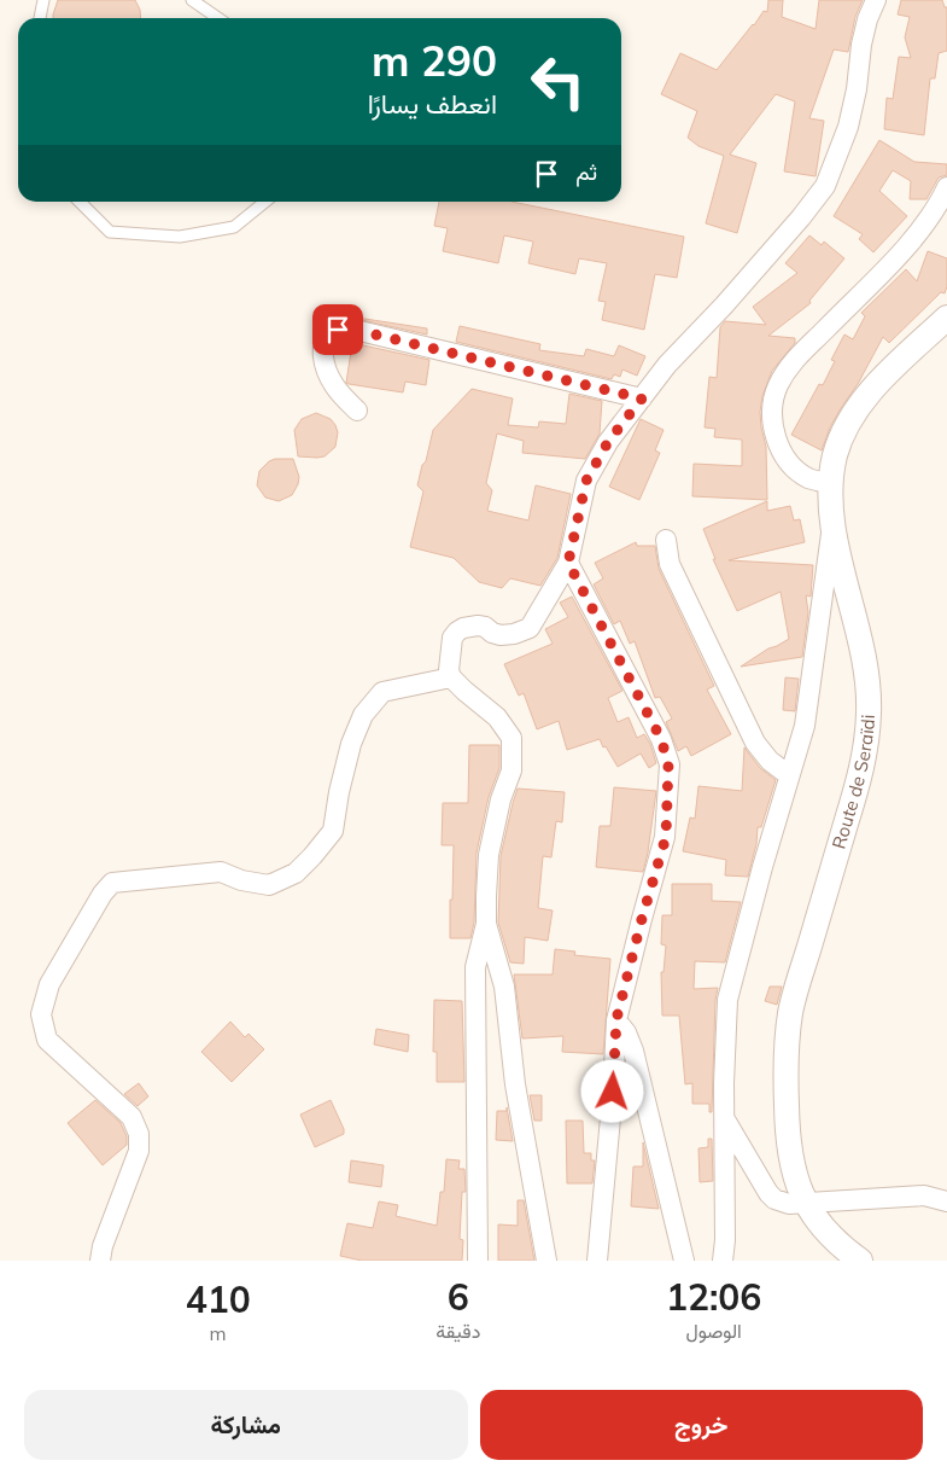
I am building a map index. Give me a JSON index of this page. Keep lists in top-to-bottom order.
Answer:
{
  "streets": {
    "street": ["Route de Seraïdi"]
  },
  "page": {
    "turn": ["290 m", "انعطف يسارًا"],
    "then": "ثم",
    "eta": [
      "12:06",
      "الوصول",
      "6",
      "دقيقة",
      "410",
      "m"
    ],
    "buttons": ["خروج", "مشاركة"]
  }
}
